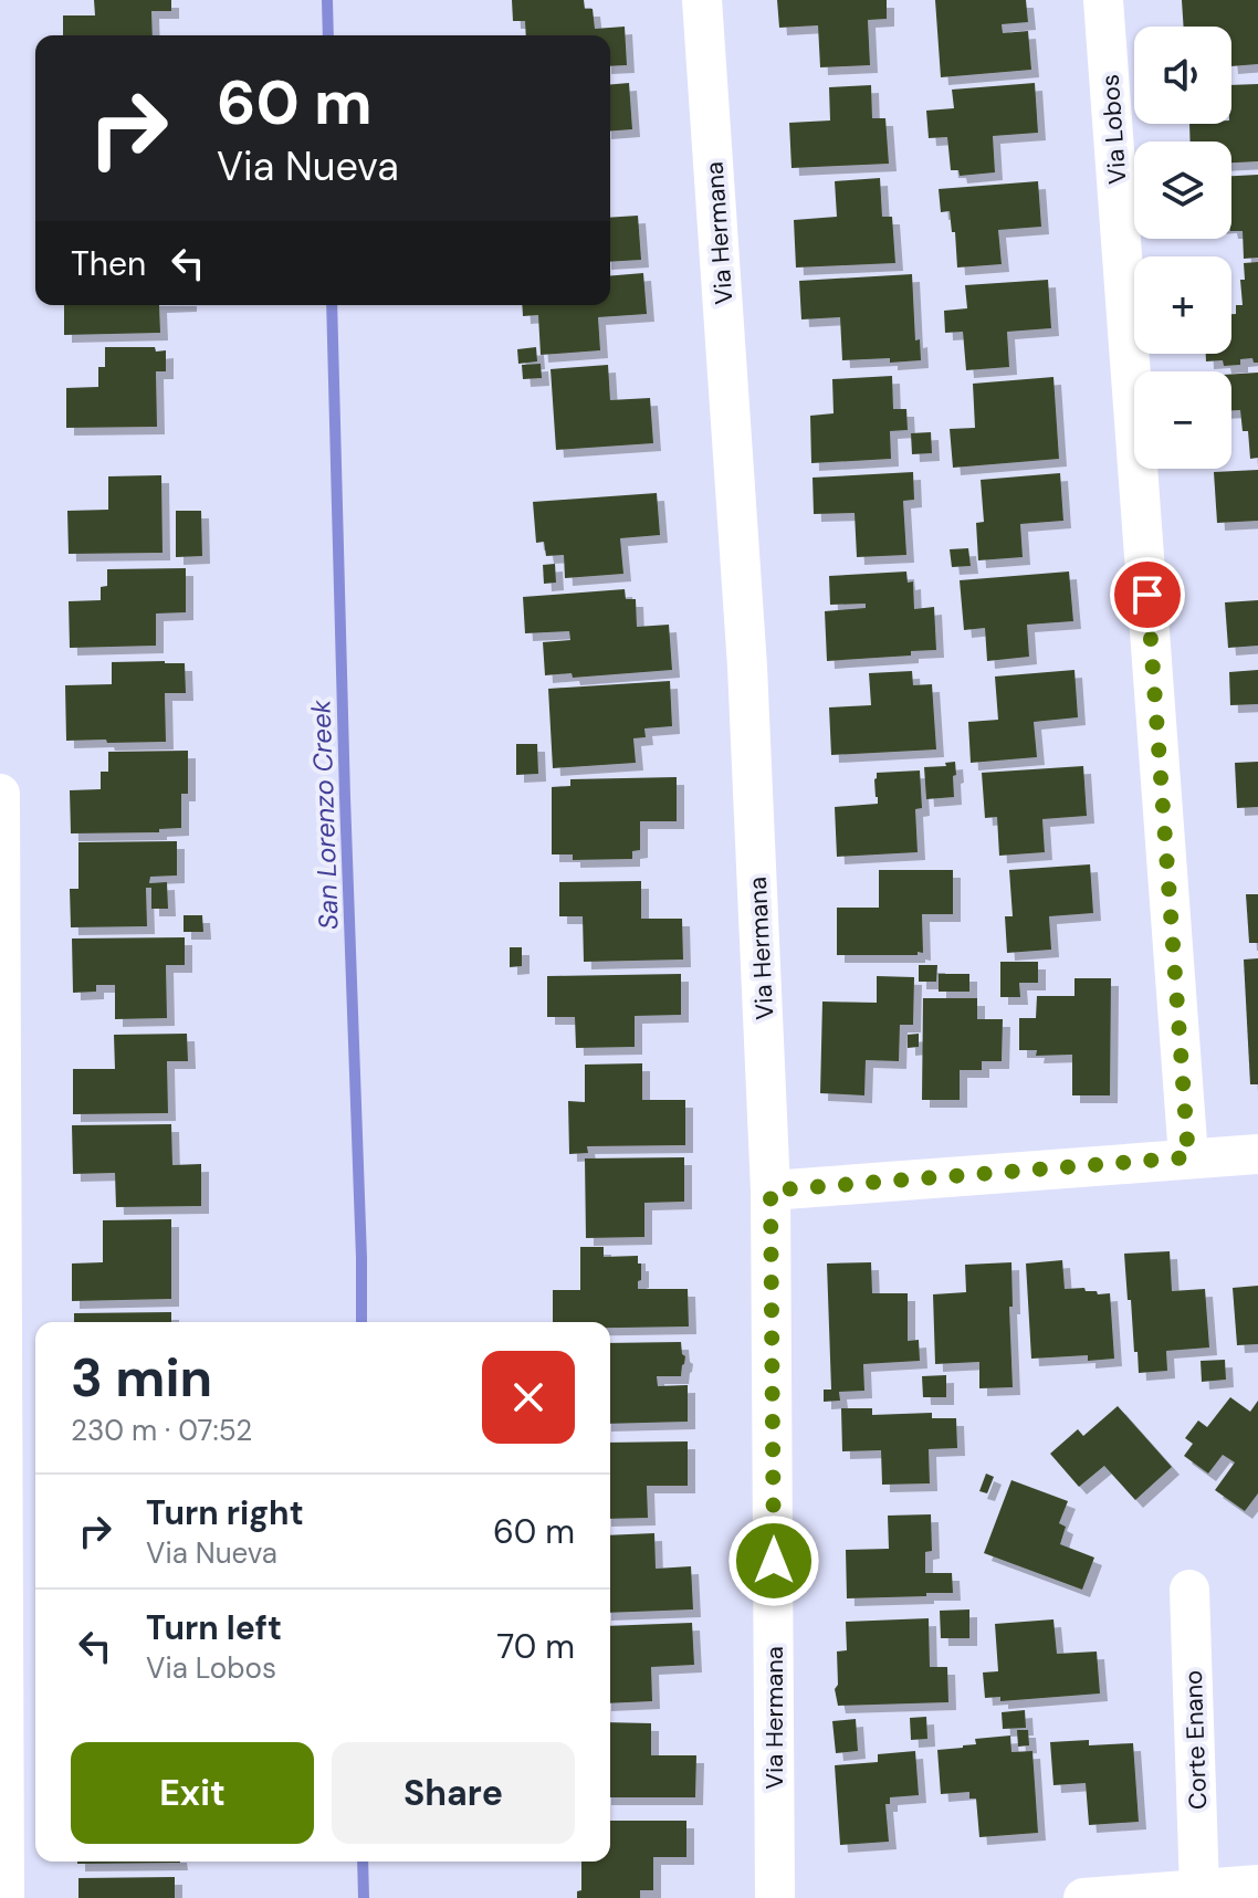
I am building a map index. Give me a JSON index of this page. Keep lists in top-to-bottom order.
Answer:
{
  "streets": {
    "street": ["Via Lobos", "Via Hermana", "Corte Enano"]
  },
  "water": ["San Lorenzo Creek"],
  "page": {
    "map_buttons": ["+", "−"],
    "turn": ["60 m", "Via Nueva"],
    "then": "Then",
    "heading": ["3 min", "230 m · 07:52"],
    "list": [
      {
        "name": "Turn right",
        "note": "Via Nueva",
        "value": "60 m"
      },
      {
        "name": "Turn left",
        "note": "Via Lobos",
        "value": "70 m"
      }
    ],
    "buttons": ["Exit", "Share"]
  }
}
